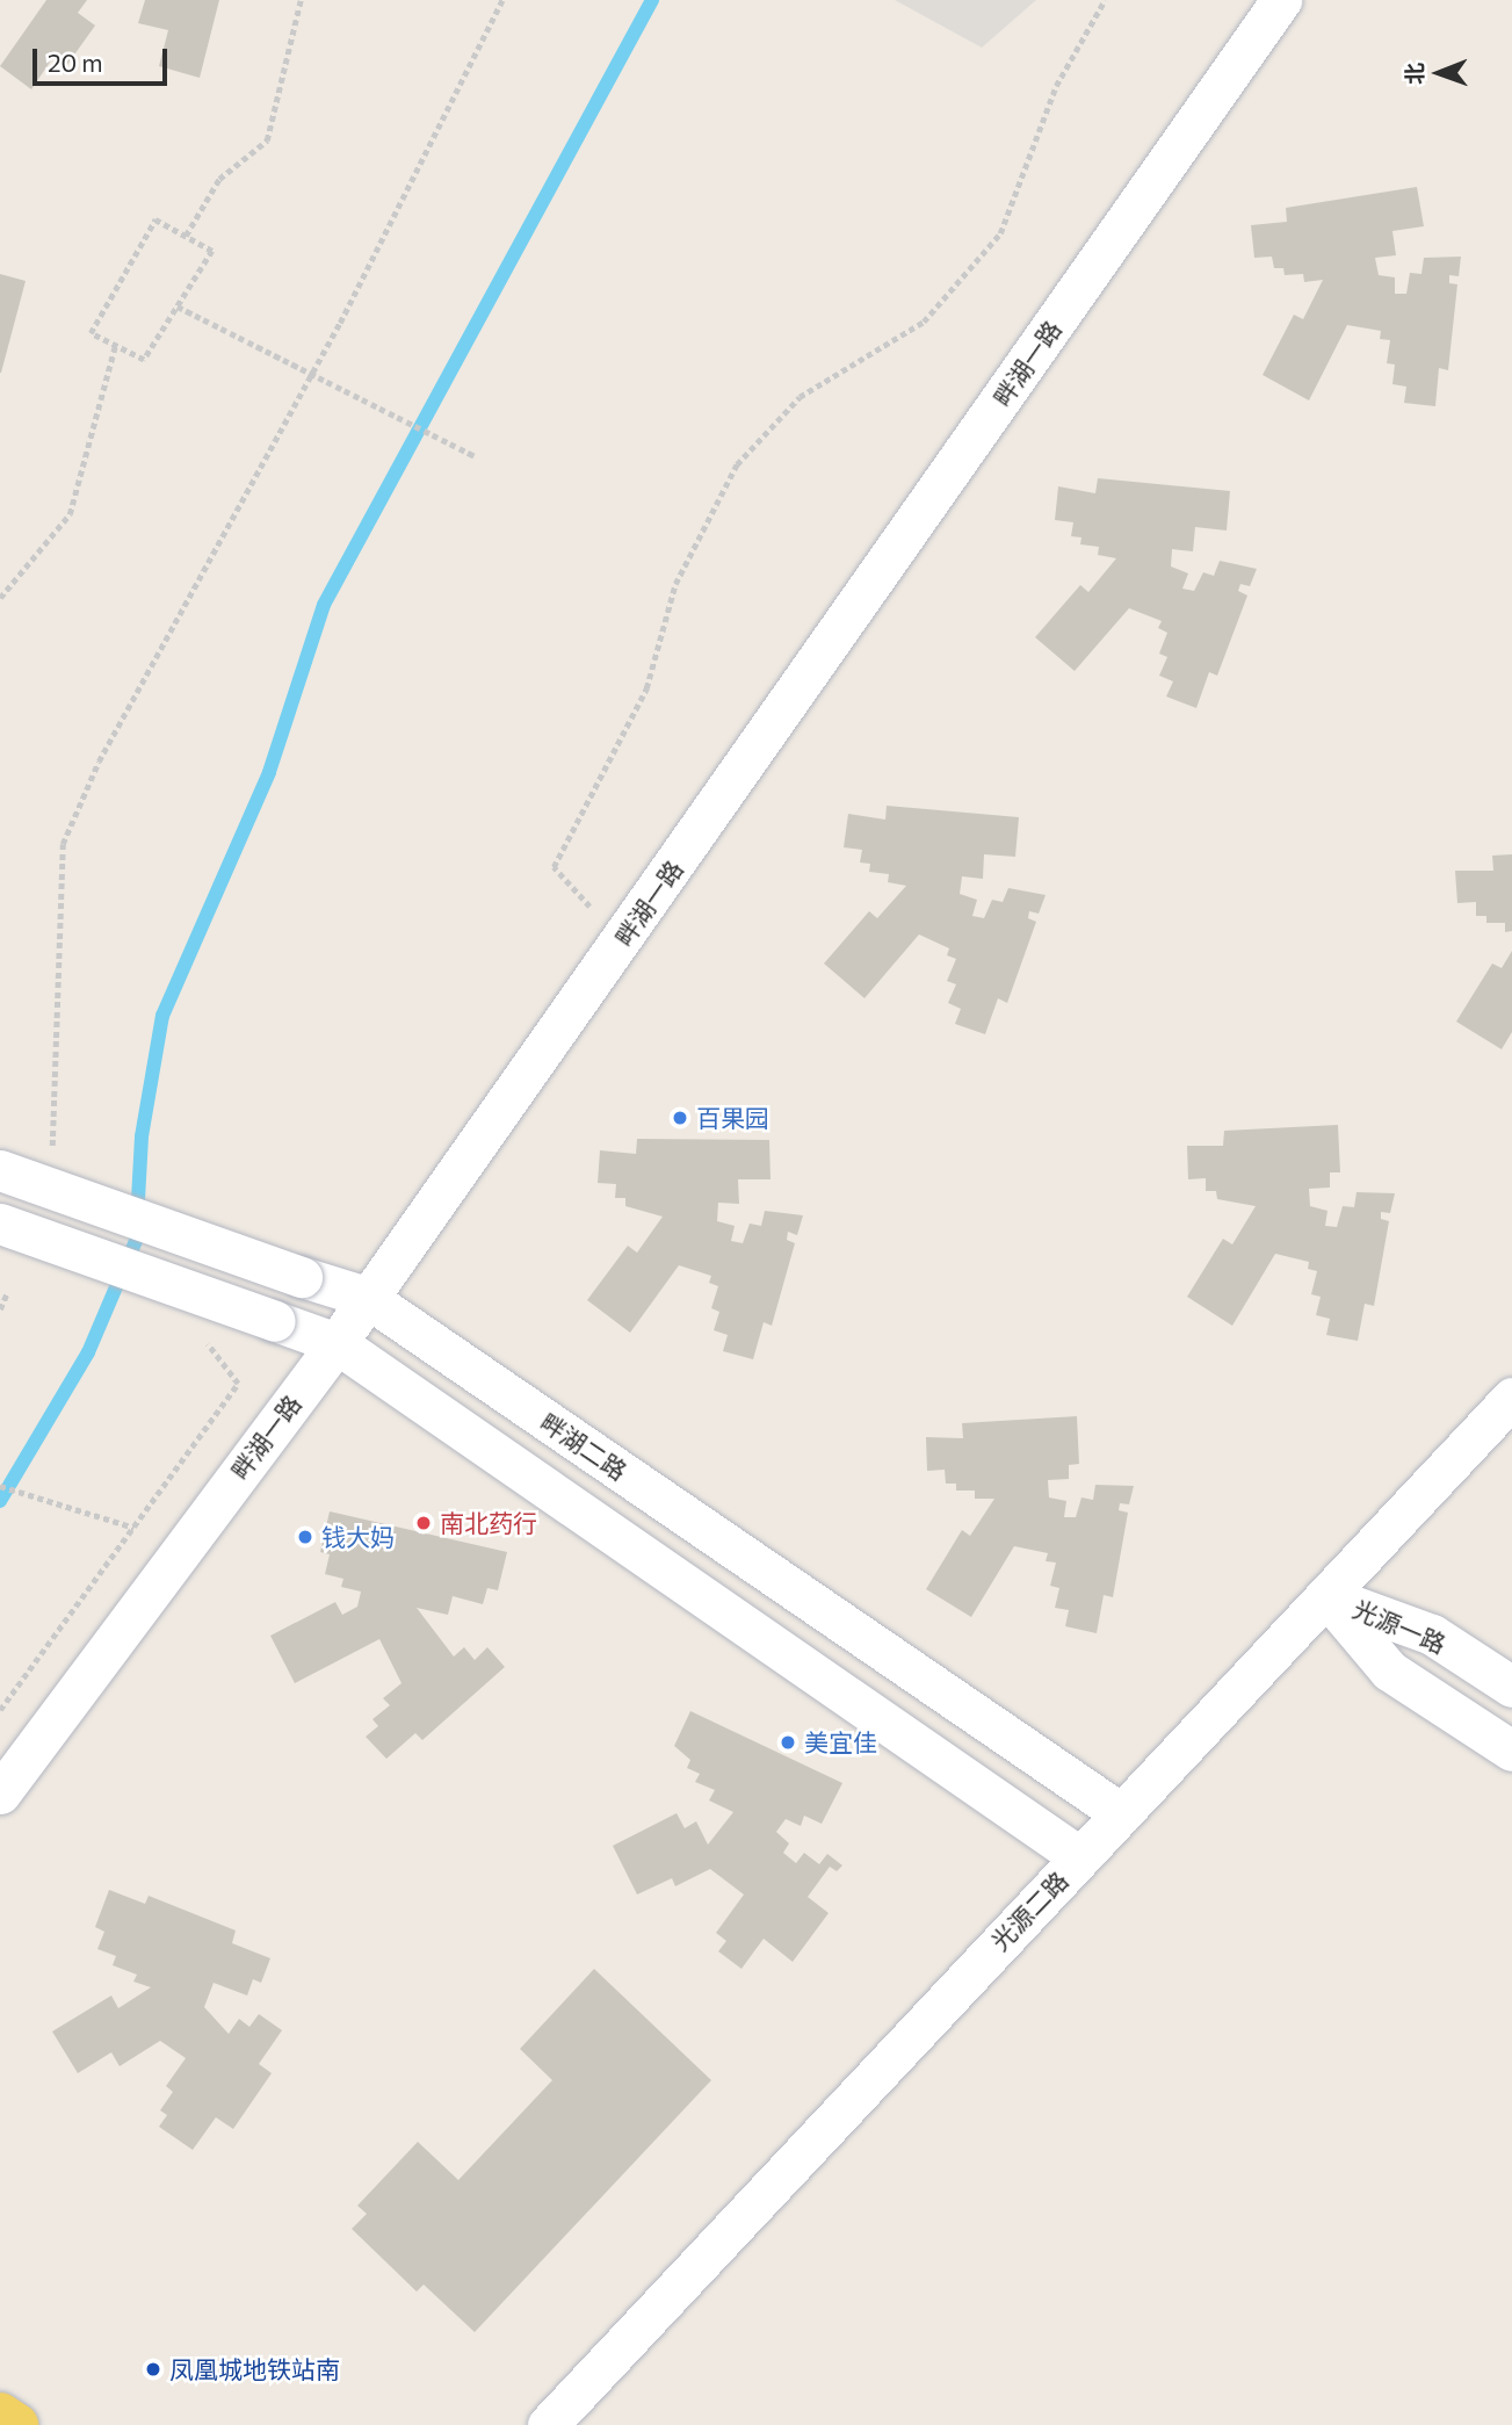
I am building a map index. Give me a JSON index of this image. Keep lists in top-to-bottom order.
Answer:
{
  "streets": {
    "street": [
      "畔湖一路",
      "畔湖二路",
      "光源一路",
      "光源二路"
    ]
  },
  "crossings": [
    ["畔湖一路", "畔湖二路"],
    ["畔湖二路", "光源二路"],
    ["光源一路", "光源二路"]
  ],
  "places": [
    "百果园",
    "南北药行",
    "钱大妈",
    "美宜佳",
    "凤凰城地铁站南"
  ],
  "scale_bar": "20 m",
  "north": "left"
}
